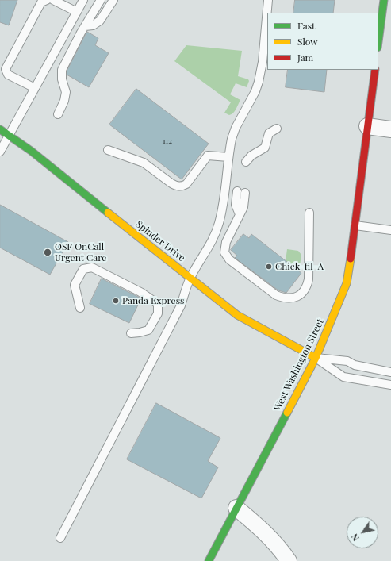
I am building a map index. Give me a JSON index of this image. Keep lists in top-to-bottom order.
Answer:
{
  "streets": {
    "street": ["Spinder Drive", "West Washington Street"]
  },
  "crossings": [
    ["Spinder Drive", "West Washington Street"]
  ],
  "places": ["OSF OnCall Urgent Care", "Chick-fil-A", "Panda Express"],
  "house_numbers": ["112"],
  "legend": ["Fast", "Slow", "Jam"],
  "north": "bottom left"
}
